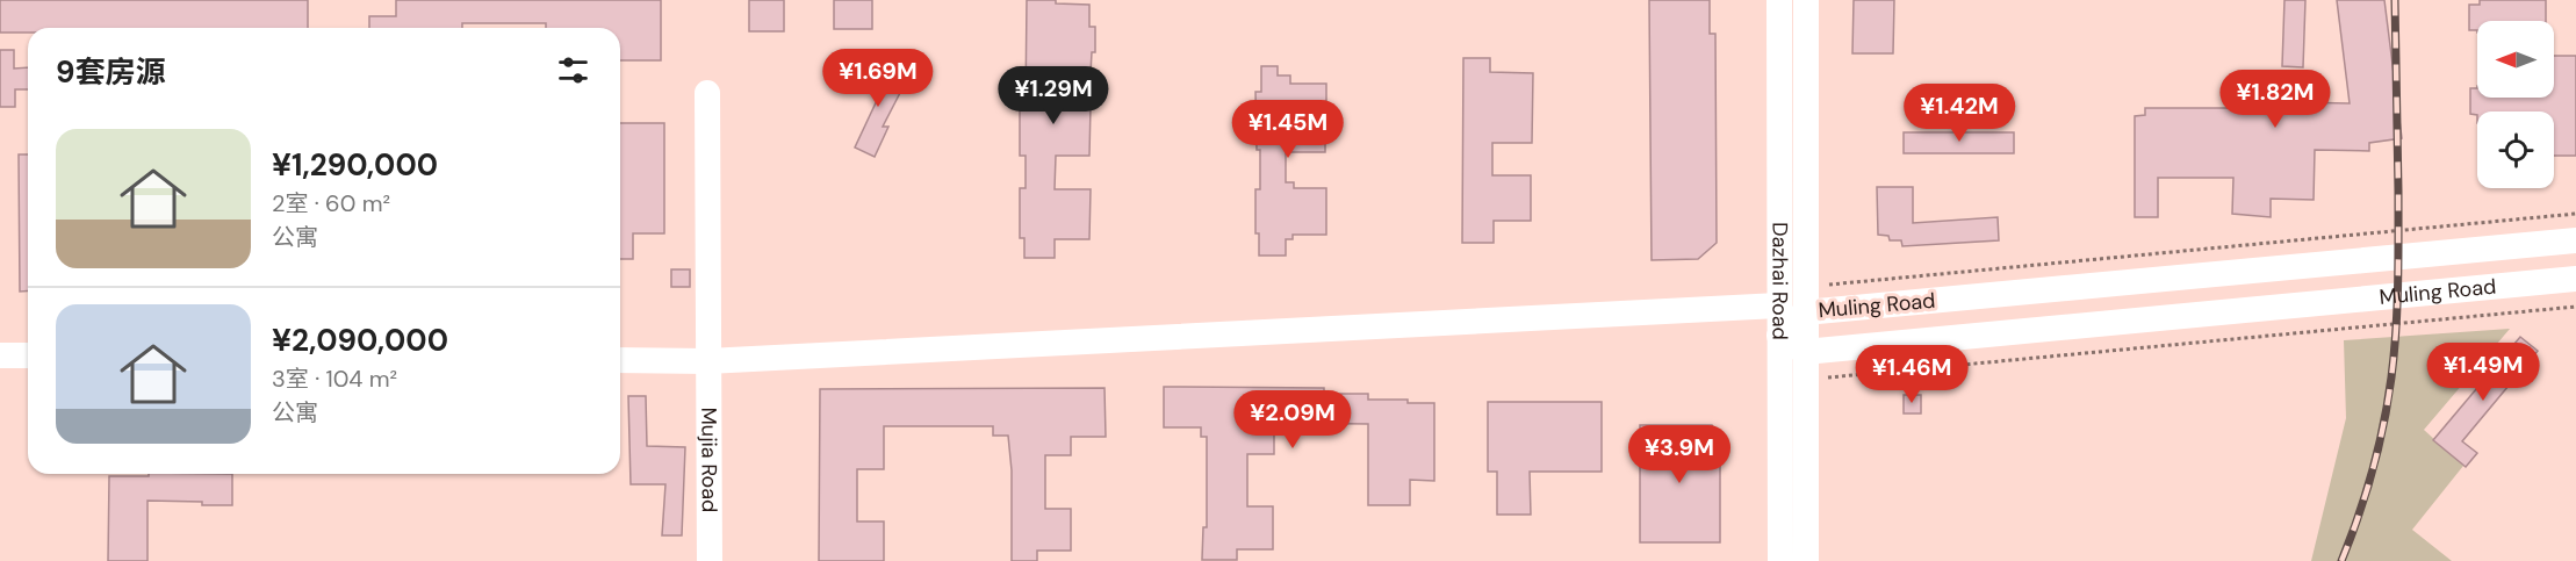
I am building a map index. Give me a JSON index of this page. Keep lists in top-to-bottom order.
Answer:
{
  "streets": {
    "street": ["Dazhai Road", "Muling Road", "Mujia Road"]
  },
  "crossings": [
    ["Dazhai Road", "Muling Road"]
  ],
  "north": "left",
  "page": {
    "heading": "9套房源",
    "price": [
      "¥1.69M",
      "¥1.29M",
      "¥1.82M",
      "¥1.42M",
      "¥1.45M",
      "¥1.49M",
      "¥1.46M",
      "¥2.09M",
      "¥3.9M"
    ],
    "list": [
      {
        "name": "¥1,290,000",
        "note": "2室 · 60 m² · 公寓"
      },
      {
        "name": "¥2,090,000",
        "note": "3室 · 104 m² · 公寓"
      }
    ]
  }
}
